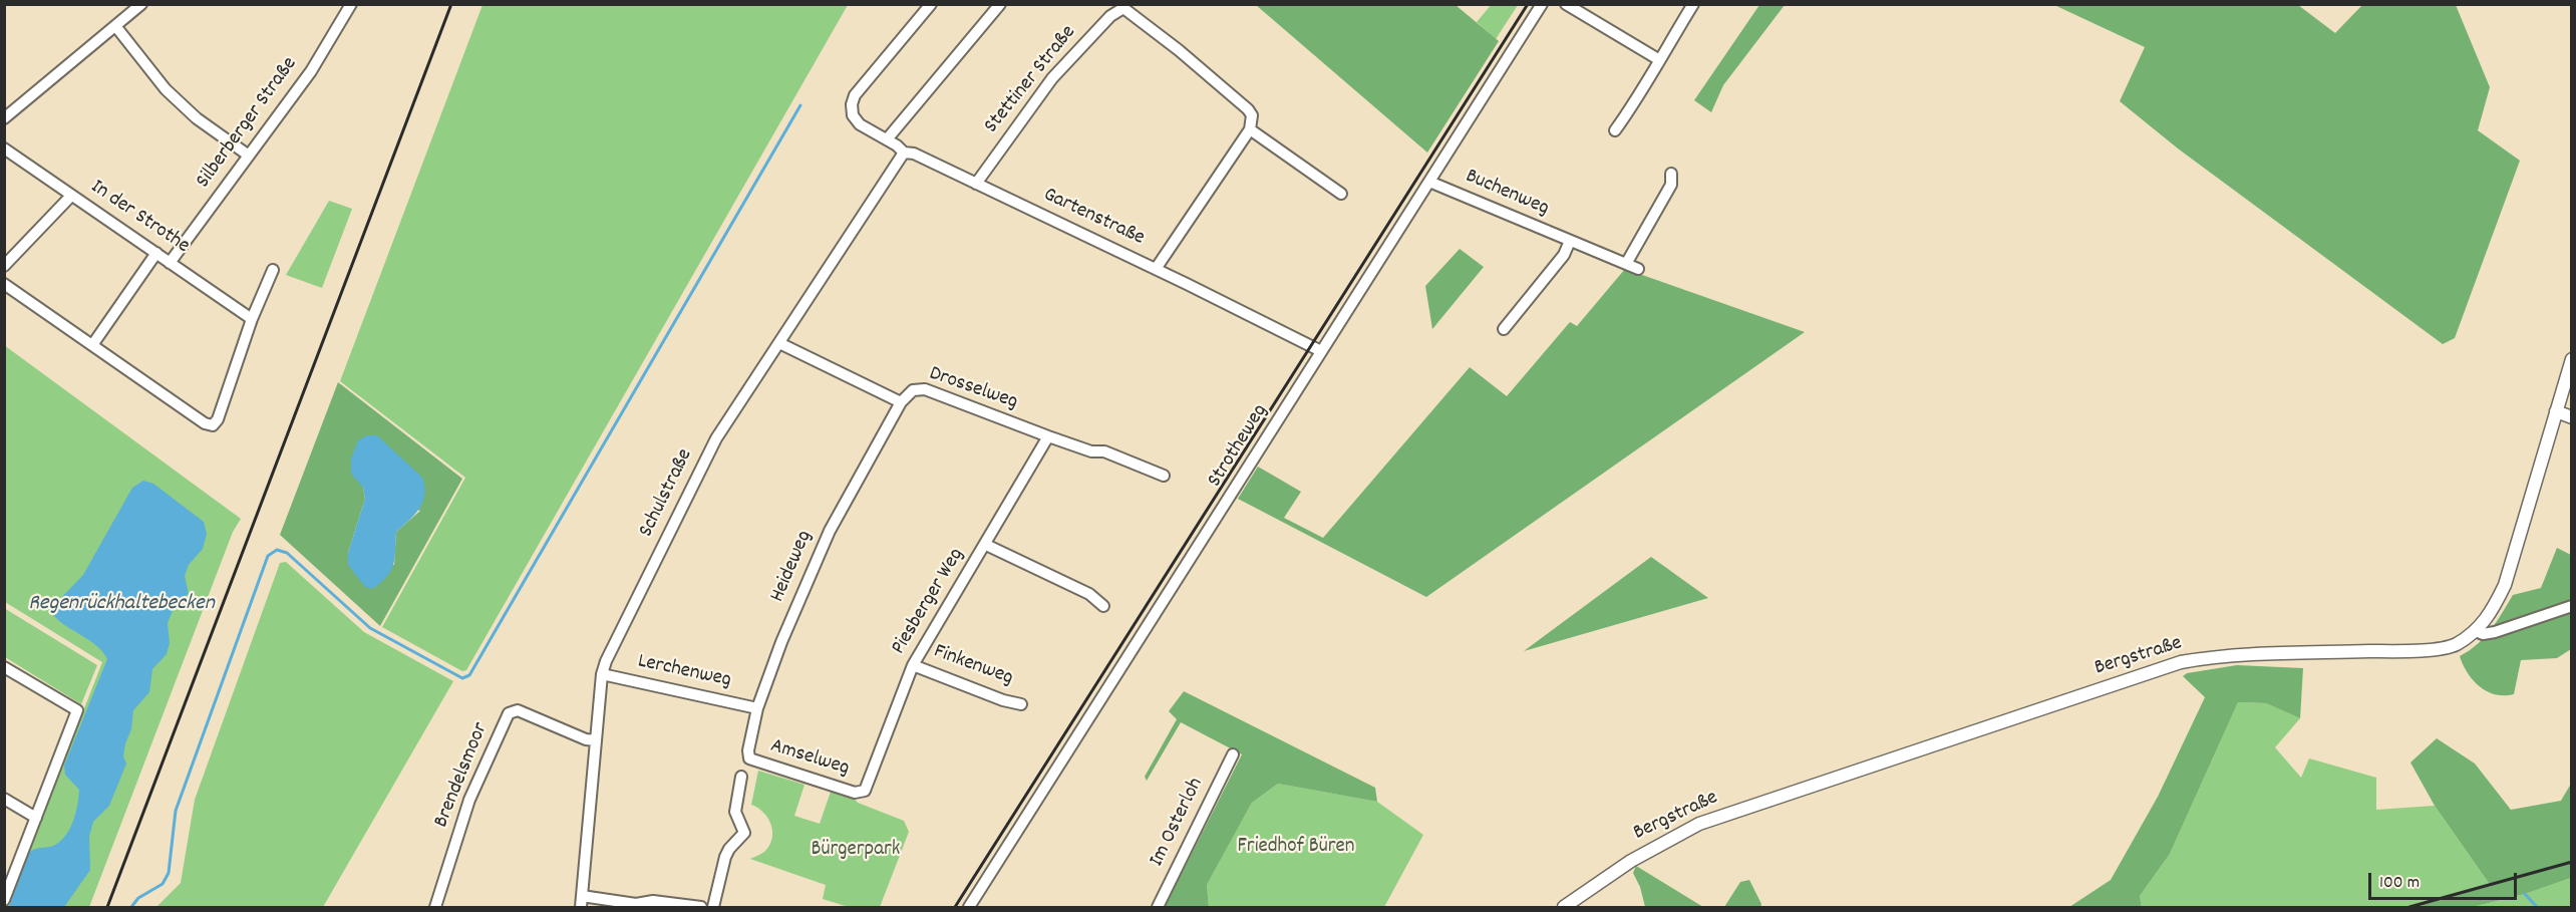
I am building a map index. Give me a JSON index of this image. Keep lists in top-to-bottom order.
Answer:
{
  "streets": {
    "street": [
      "Stettiner Straße",
      "Silberberger Straße",
      "Buchenweg",
      "In der Strothe",
      "Gartenstraße",
      "Drosselweg",
      "Strotheweg",
      "Schulstraße",
      "Heideweg",
      "Piesberger Weg",
      "Bergstraße",
      "Finkenweg",
      "Lerchenweg",
      "Amselweg",
      "Brendelsmoor",
      "Im Osterloh"
    ]
  },
  "crossings": [
    ["Stettiner Straße", "Gartenstraße"],
    ["Silberberger Straße", "In der Strothe"],
    ["Buchenweg", "Strotheweg"],
    ["Gartenstraße", "Strotheweg"],
    ["Gartenstraße", "Schulstraße"],
    ["Drosselweg", "Schulstraße"],
    ["Drosselweg", "Heideweg"],
    ["Drosselweg", "Piesberger Weg"],
    ["Schulstraße", "Lerchenweg"],
    ["Schulstraße", "Brendelsmoor"],
    ["Heideweg", "Lerchenweg"],
    ["Heideweg", "Amselweg"],
    ["Piesberger Weg", "Finkenweg"],
    ["Piesberger Weg", "Amselweg"]
  ],
  "water": ["Regenrückhaltebecken"],
  "parks": ["Friedhof Büren", "Bürgerpark"],
  "scale_bar": "100 m"
}
